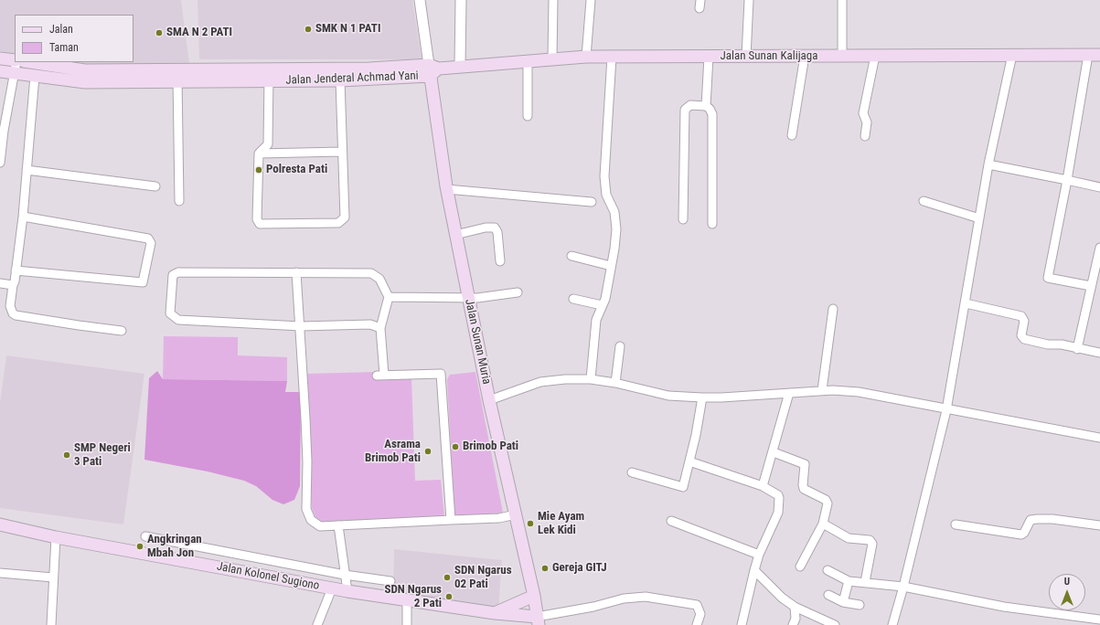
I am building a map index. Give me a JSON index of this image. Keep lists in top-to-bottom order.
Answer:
{
  "streets": {
    "main road": [
      "Jalan Sunan Kalijaga",
      "Jalan Jenderal Achmad Yani",
      "Jalan Sunan Muria",
      "Jalan Kolonel Sugiono"
    ]
  },
  "crossings": [
    ["Jalan Sunan Kalijaga", "Jalan Jenderal Achmad Yani"],
    ["Jalan Sunan Kalijaga", "Jalan Sunan Muria"],
    ["Jalan Jenderal Achmad Yani", "Jalan Sunan Muria"],
    ["Jalan Sunan Muria", "Jalan Kolonel Sugiono"]
  ],
  "places": [
    "SMK N 1 PATI",
    "SMA N 2 PATI",
    "Polresta Pati",
    "Brimob Pati",
    "Asrama Brimob Pati",
    "SMP Negeri 3 Pati",
    "Mie Ayam Lek Kidi",
    "Angkringan Mbah Jon",
    "Gereja GITJ",
    "SDN Ngarus 02 Pati",
    "SDN Ngarus 2 Pati"
  ],
  "legend": ["Jalan", "Taman"],
  "north": "top"
}
